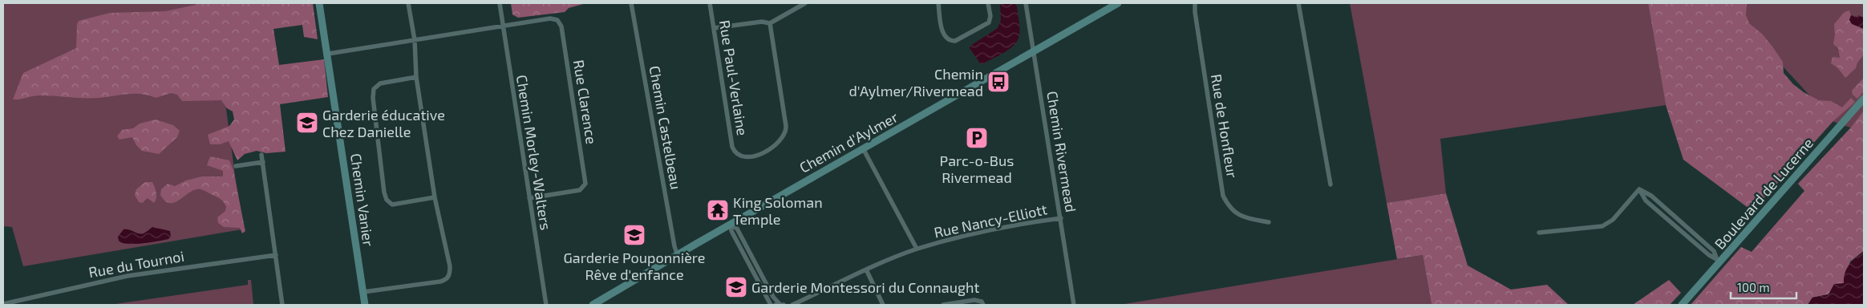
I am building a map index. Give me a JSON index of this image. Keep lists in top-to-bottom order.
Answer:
{
  "streets": {
    "main road": ["Chemin d'Aylmer", "Boulevard de Lucerne", "Chemin Vanier"],
    "street": [
      "Rue Paul-Verlaine",
      "Rue Clarence",
      "Rue de Honfleur",
      "Chemin Castelbeau",
      "Chemin Rivermead",
      "Chemin Morley-Walters",
      "Rue Nancy-Elliott",
      "Rue du Tournoi"
    ]
  },
  "crossings": [
    ["Rue Clarence", "Chemin Morley-Walters"],
    ["Chemin Castelbeau", "Chemin d'Aylmer"],
    ["Chemin d'Aylmer", "Chemin Rivermead"],
    ["Chemin Rivermead", "Rue Nancy-Elliott"]
  ],
  "places": {
    "bus stop": ["Chemin d'Aylmer/Rivermead"],
    "school or university": ["Garderie éducative Chez Danielle", "Garderie Pouponnière Rêve d'enfance", "Garderie Montessori du Connaught"],
    "parking": ["Parc-o-Bus Rivermead"],
    "temple": ["King Soloman Temple"]
  },
  "scale_bar": "100 m"
}
